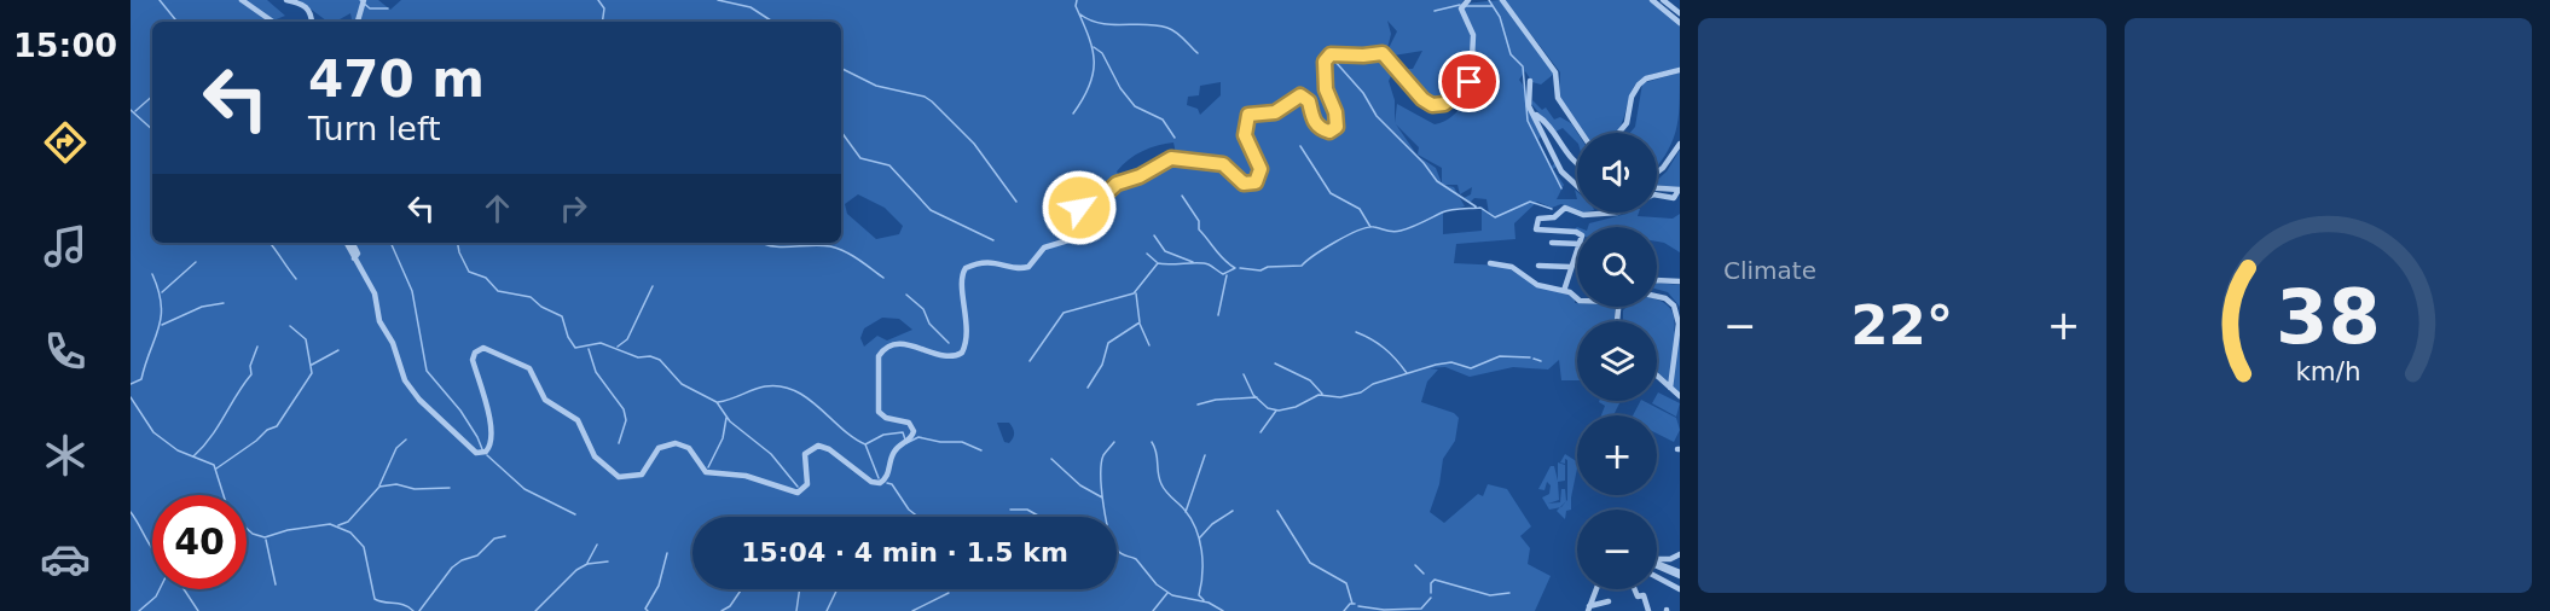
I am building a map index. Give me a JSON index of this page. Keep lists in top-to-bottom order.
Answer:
{
  "page": {
    "tabs": "15:00",
    "tile": "Climate",
    "turn": ["470 m", "Turn left"],
    "map_buttons": ["+", "−"],
    "heat": ["−", "22°", "+"],
    "limit": "40",
    "trip": "15:04 · 4 min · 1.5 km",
    "gauge": ["38", "km/h"]
  }
}
